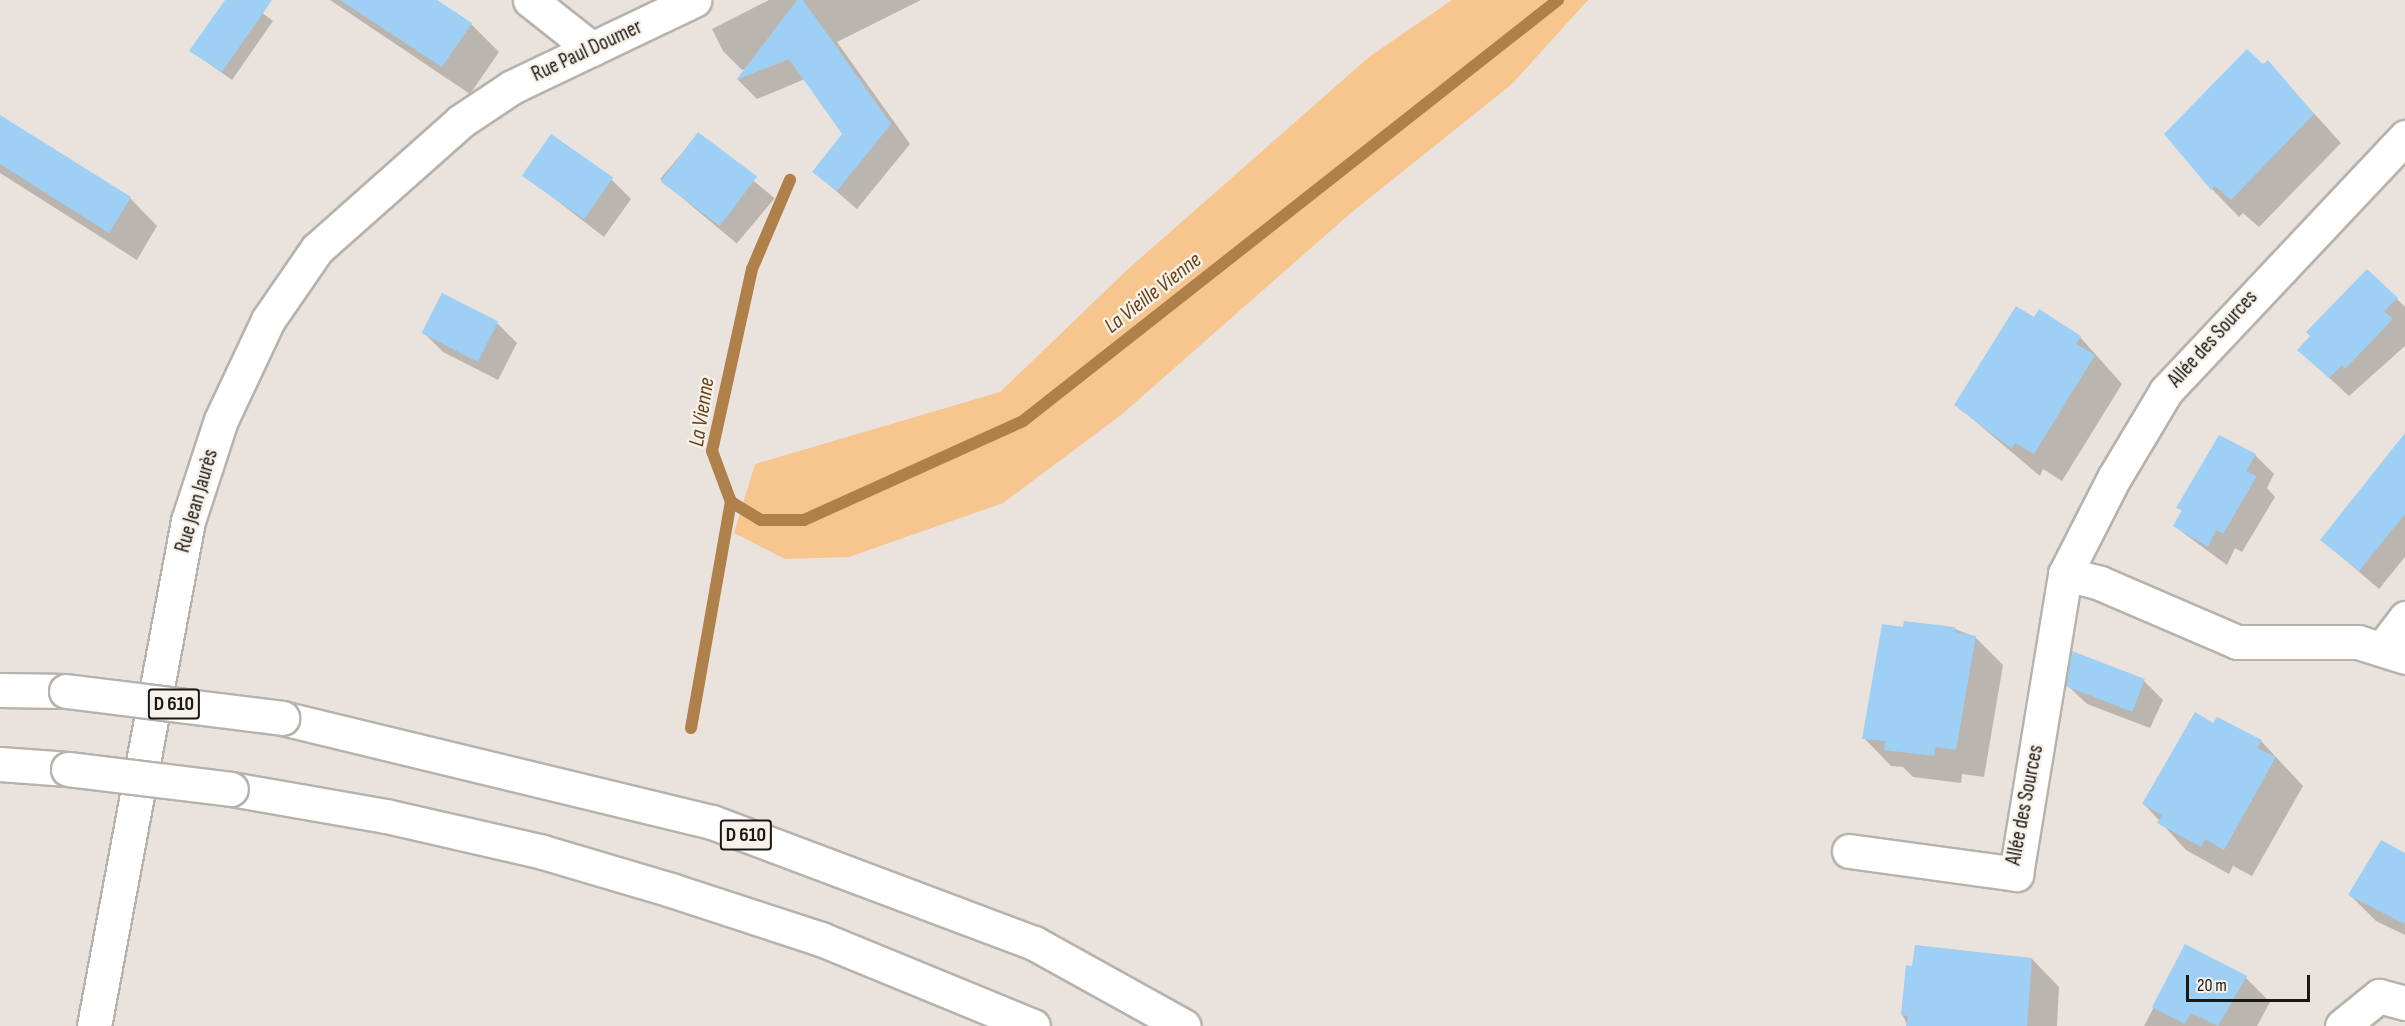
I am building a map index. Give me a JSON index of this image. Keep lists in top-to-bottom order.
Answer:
{
  "streets": {
    "main road": [
      "Rue Paul Doumer",
      "Allée des Sources",
      "Rue Jean Jaurès",
      "D 610"
    ]
  },
  "crossings": [
    ["Rue Paul Doumer", "Rue Jean Jaurès"]
  ],
  "water": ["La Vieille Vienne", "La Vienne"],
  "scale_bar": "20 m"
}
